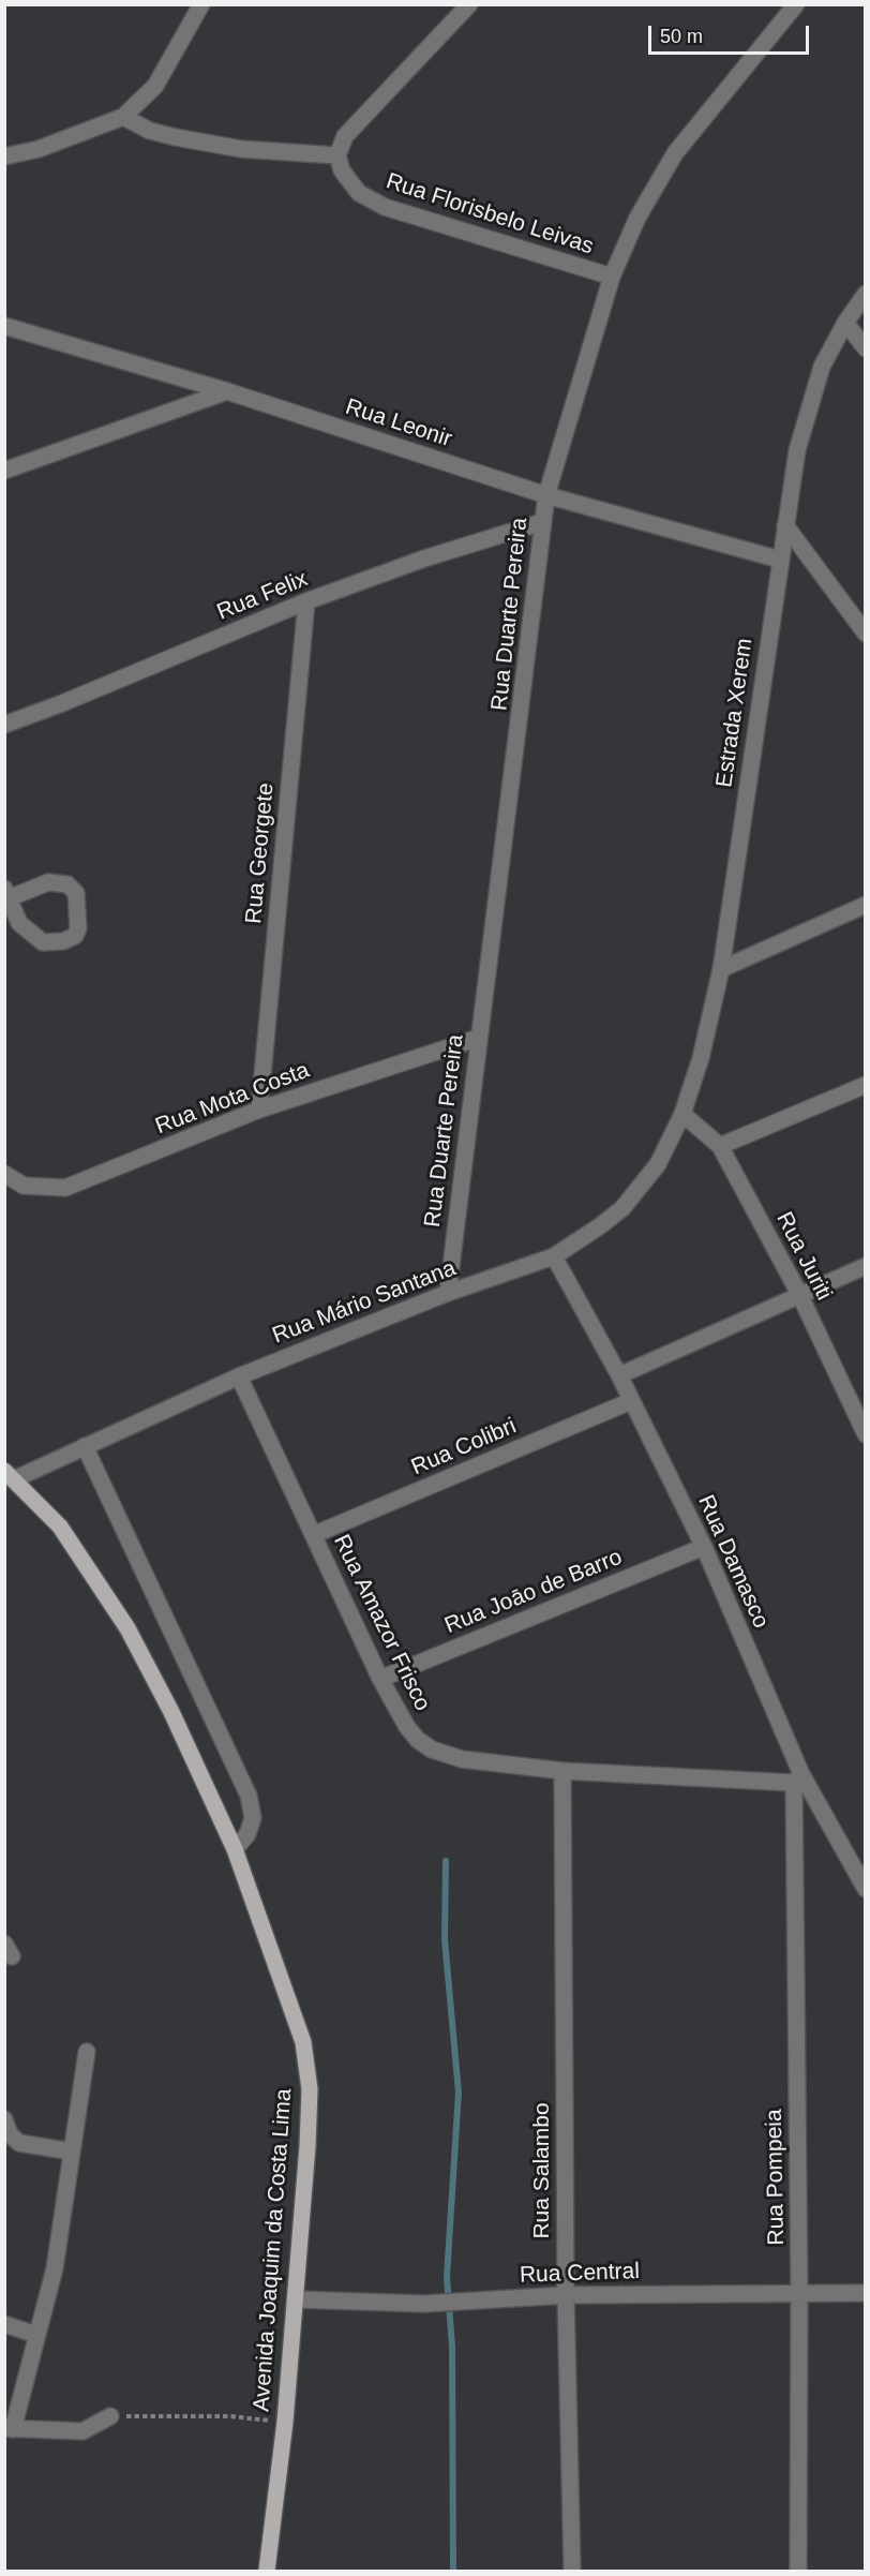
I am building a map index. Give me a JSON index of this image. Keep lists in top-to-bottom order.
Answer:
{
  "streets": {
    "main road": ["Avenida Joaquim da Costa Lima"],
    "street": [
      "Rua Florisbelo Leivas",
      "Rua Leonir",
      "Rua Felix",
      "Rua Duarte Pereira",
      "Estrada Xerem",
      "Rua Georgete",
      "Rua Mota Costa",
      "Rua Juriti",
      "Rua Mário Santana",
      "Rua Colibri",
      "Rua Damasco",
      "Rua Joāo de Barro",
      "Rua Amazor Frisco",
      "Rua Salambo",
      "Rua Pompeia",
      "Rua Central"
    ]
  },
  "crossings": [
    ["Rua Florisbelo Leivas", "Rua Duarte Pereira"],
    ["Rua Leonir", "Rua Duarte Pereira"],
    ["Rua Leonir", "Estrada Xerem"],
    ["Rua Felix", "Rua Duarte Pereira"],
    ["Rua Felix", "Rua Georgete"],
    ["Rua Duarte Pereira", "Rua Mota Costa"],
    ["Rua Duarte Pereira", "Rua Mário Santana"],
    ["Estrada Xerem", "Rua Juriti"],
    ["Estrada Xerem", "Rua Mário Santana"],
    ["Rua Georgete", "Rua Mota Costa"],
    ["Rua Juriti", "Rua Mário Santana"],
    ["Rua Mário Santana", "Rua Damasco"],
    ["Rua Mário Santana", "Rua Amazor Frisco"],
    ["Rua Mário Santana", "Avenida Joaquim da Costa Lima"],
    ["Rua Colibri", "Rua Damasco"],
    ["Rua Colibri", "Rua Amazor Frisco"],
    ["Rua Damasco", "Rua Joāo de Barro"],
    ["Rua Damasco", "Rua Amazor Frisco"],
    ["Rua Damasco", "Rua Pompeia"],
    ["Rua Joāo de Barro", "Rua Amazor Frisco"],
    ["Rua Amazor Frisco", "Rua Salambo"],
    ["Rua Amazor Frisco", "Rua Pompeia"],
    ["Rua Salambo", "Rua Central"],
    ["Rua Pompeia", "Rua Central"],
    ["Avenida Joaquim da Costa Lima", "Rua Central"]
  ],
  "scale_bar": "50 m"
}
